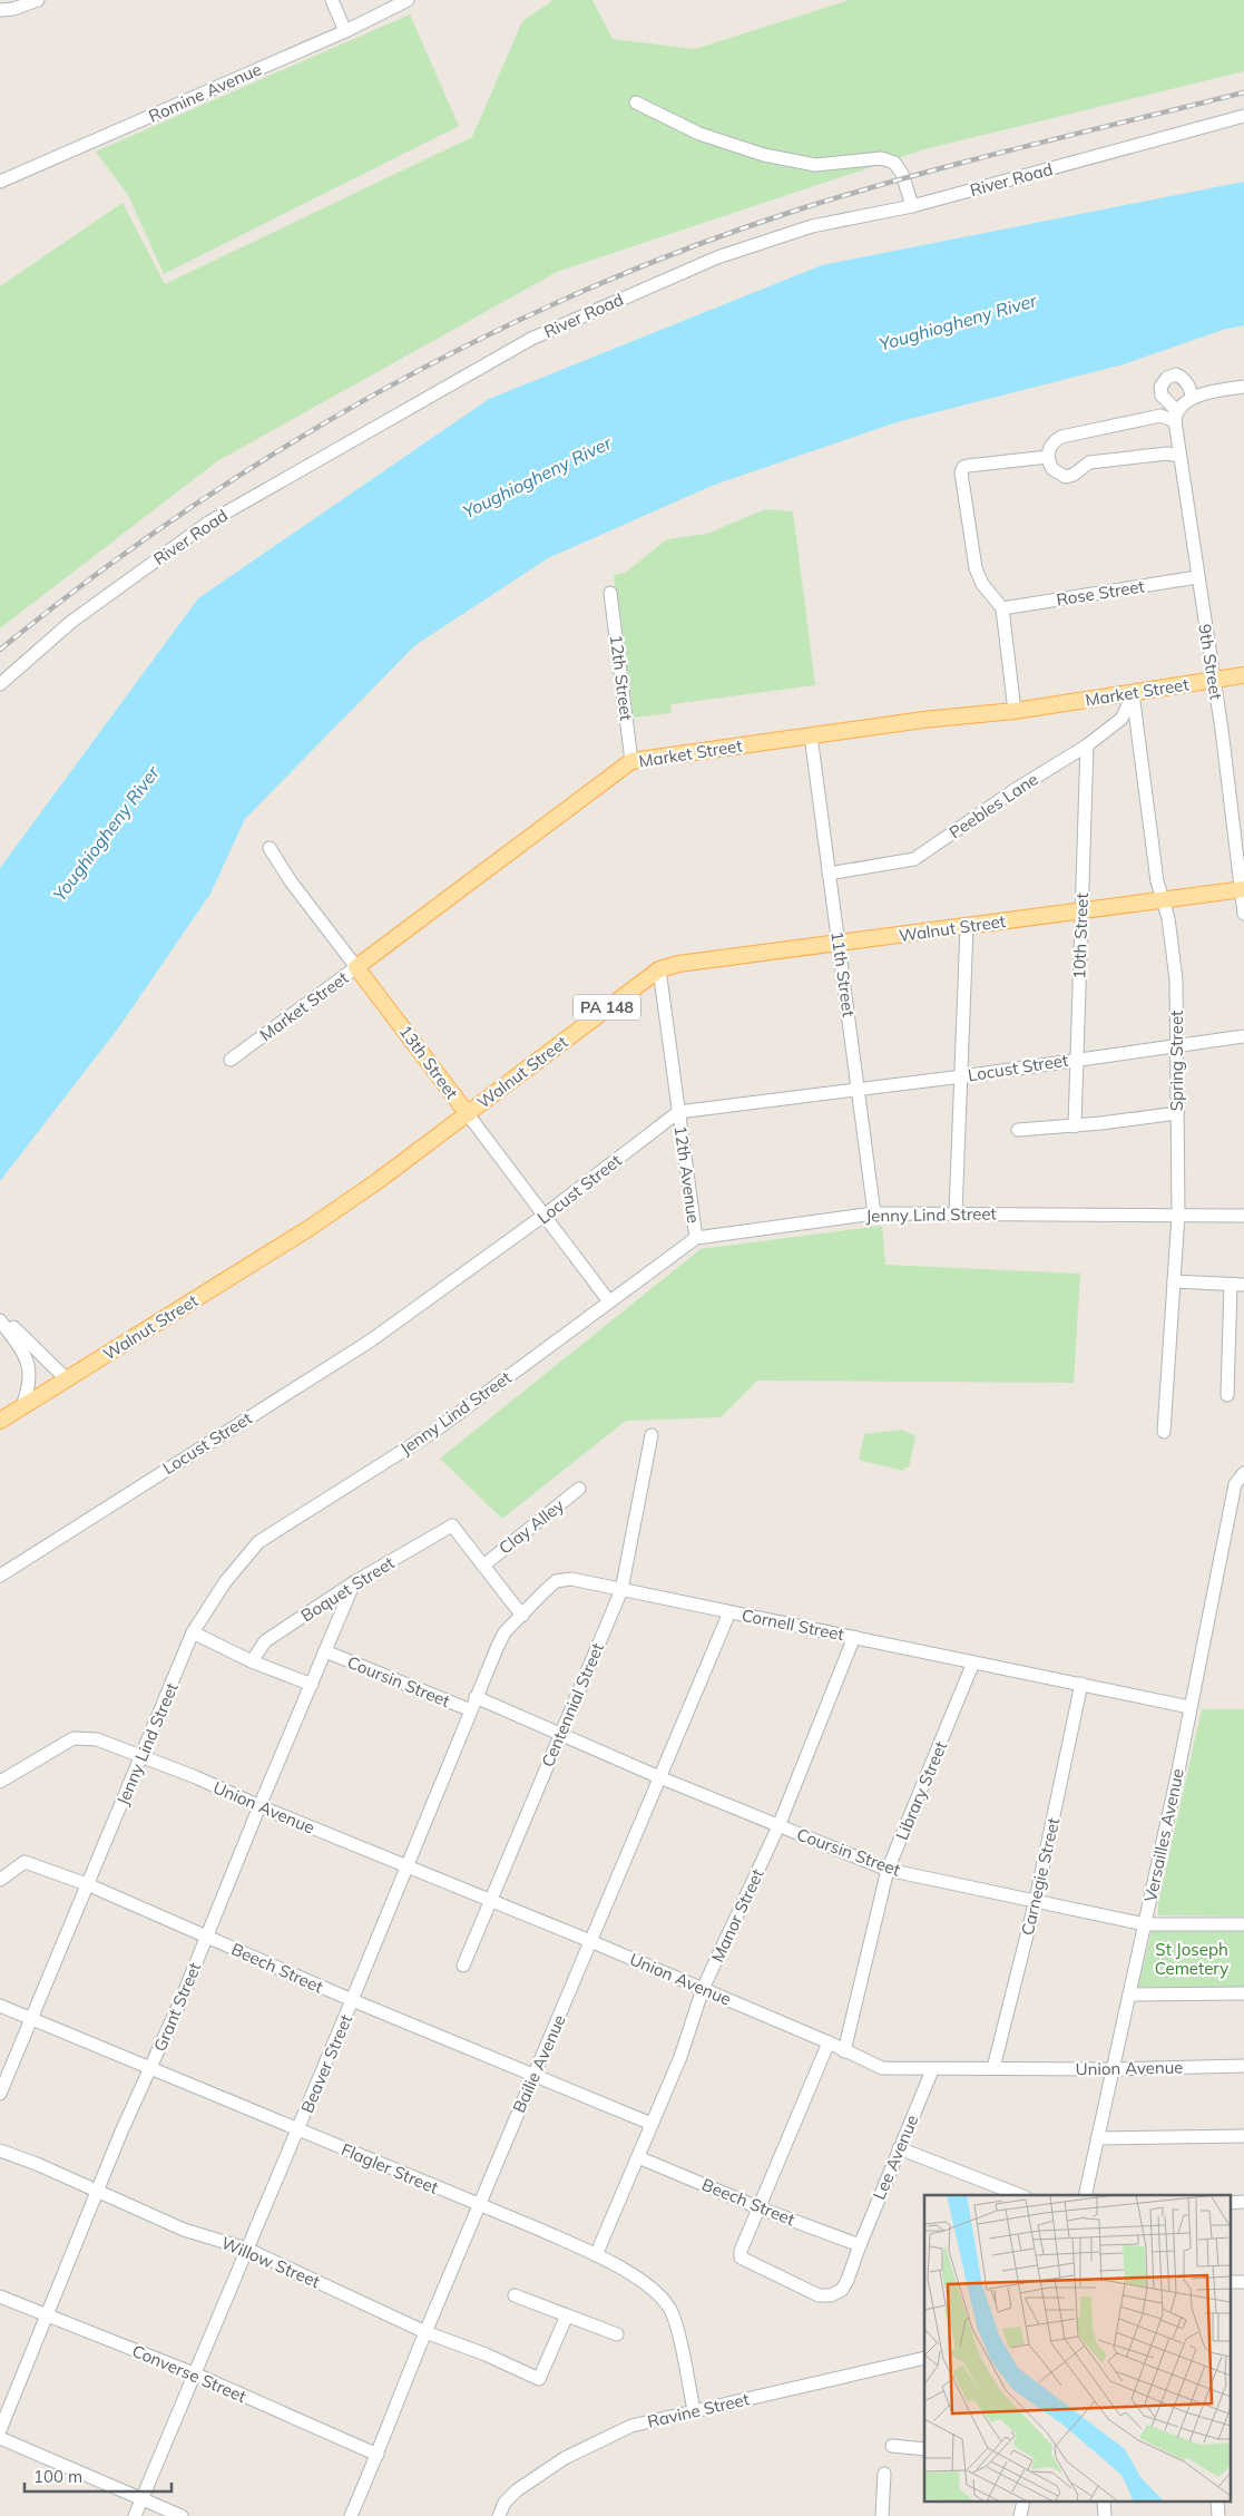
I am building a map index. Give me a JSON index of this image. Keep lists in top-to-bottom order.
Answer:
{
  "streets": {
    "main road": [
      "Market Street",
      "Walnut Street",
      "PA 148",
      "13th Street"
    ],
    "street": [
      "Romine Avenue",
      "River Road",
      "Rose Street",
      "9th Street",
      "12th Street",
      "Peebles Lane",
      "10th Street",
      "11th Street",
      "Spring Street",
      "Locust Street",
      "12th Avenue",
      "Jenny Lind Street",
      "Clay Alley",
      "Boquet Street",
      "Cornell Street",
      "Coursin Street",
      "Centennial Street",
      "Library Street",
      "Union Avenue",
      "Versailles Avenue",
      "Carnegie Street",
      "Manor Street",
      "Beech Street",
      "Grant Street",
      "Beaver Street",
      "Bailie Avenue",
      "Lee Avenue",
      "Flagler Street",
      "Willow Street",
      "Converse Street",
      "Ravine Street"
    ]
  },
  "crossings": [
    ["Rose Street", "9th Street"],
    ["9th Street", "Market Street"],
    ["9th Street", "Walnut Street"],
    ["12th Street", "Market Street"],
    ["Market Street", "Peebles Lane"],
    ["Market Street", "11th Street"],
    ["Market Street", "Spring Street"],
    ["Market Street", "13th Street"],
    ["Peebles Lane", "10th Street"],
    ["Peebles Lane", "11th Street"],
    ["Peebles Lane", "Spring Street"],
    ["Walnut Street", "10th Street"],
    ["Walnut Street", "11th Street"],
    ["Walnut Street", "Spring Street"],
    ["Walnut Street", "13th Street"],
    ["10th Street", "Locust Street"],
    ["11th Street", "Locust Street"],
    ["11th Street", "Jenny Lind Street"],
    ["Spring Street", "Locust Street"],
    ["Spring Street", "Jenny Lind Street"],
    ["13th Street", "Locust Street"],
    ["13th Street", "Jenny Lind Street"],
    ["Locust Street", "12th Avenue"],
    ["12th Avenue", "Jenny Lind Street"],
    ["Jenny Lind Street", "Union Avenue"],
    ["Jenny Lind Street", "Beech Street"],
    ["Jenny Lind Street", "Flagler Street"],
    ["Clay Alley", "Boquet Street"],
    ["Boquet Street", "Grant Street"],
    ["Cornell Street", "Centennial Street"],
    ["Cornell Street", "Library Street"],
    ["Cornell Street", "Versailles Avenue"],
    ["Cornell Street", "Carnegie Street"],
    ["Cornell Street", "Manor Street"],
    ["Cornell Street", "Beaver Street"],
    ["Cornell Street", "Bailie Avenue"],
    ["Coursin Street", "Centennial Street"],
    ["Coursin Street", "Library Street"],
    ["Coursin Street", "Versailles Avenue"],
    ["Coursin Street", "Carnegie Street"],
    ["Coursin Street", "Manor Street"],
    ["Coursin Street", "Grant Street"],
    ["Coursin Street", "Beaver Street"],
    ["Coursin Street", "Bailie Avenue"],
    ["Centennial Street", "Union Avenue"],
    ["Library Street", "Union Avenue"],
    ["Union Avenue", "Versailles Avenue"],
    ["Union Avenue", "Carnegie Street"],
    ["Union Avenue", "Manor Street"],
    ["Union Avenue", "Grant Street"],
    ["Union Avenue", "Beaver Street"],
    ["Union Avenue", "Bailie Avenue"],
    ["Union Avenue", "Lee Avenue"],
    ["Manor Street", "Beech Street"],
    ["Manor Street", "Flagler Street"],
    ["Beech Street", "Grant Street"],
    ["Beech Street", "Beaver Street"],
    ["Beech Street", "Bailie Avenue"],
    ["Beech Street", "Lee Avenue"],
    ["Grant Street", "Flagler Street"],
    ["Grant Street", "Willow Street"],
    ["Grant Street", "Converse Street"],
    ["Beaver Street", "Flagler Street"],
    ["Beaver Street", "Willow Street"],
    ["Beaver Street", "Converse Street"],
    ["Bailie Avenue", "Flagler Street"],
    ["Bailie Avenue", "Willow Street"],
    ["Bailie Avenue", "Converse Street"],
    ["Flagler Street", "Ravine Street"]
  ],
  "water": ["Youghiogheny River"],
  "parks": ["St Joseph Cemetery"],
  "scale_bar": "100 m"
}
